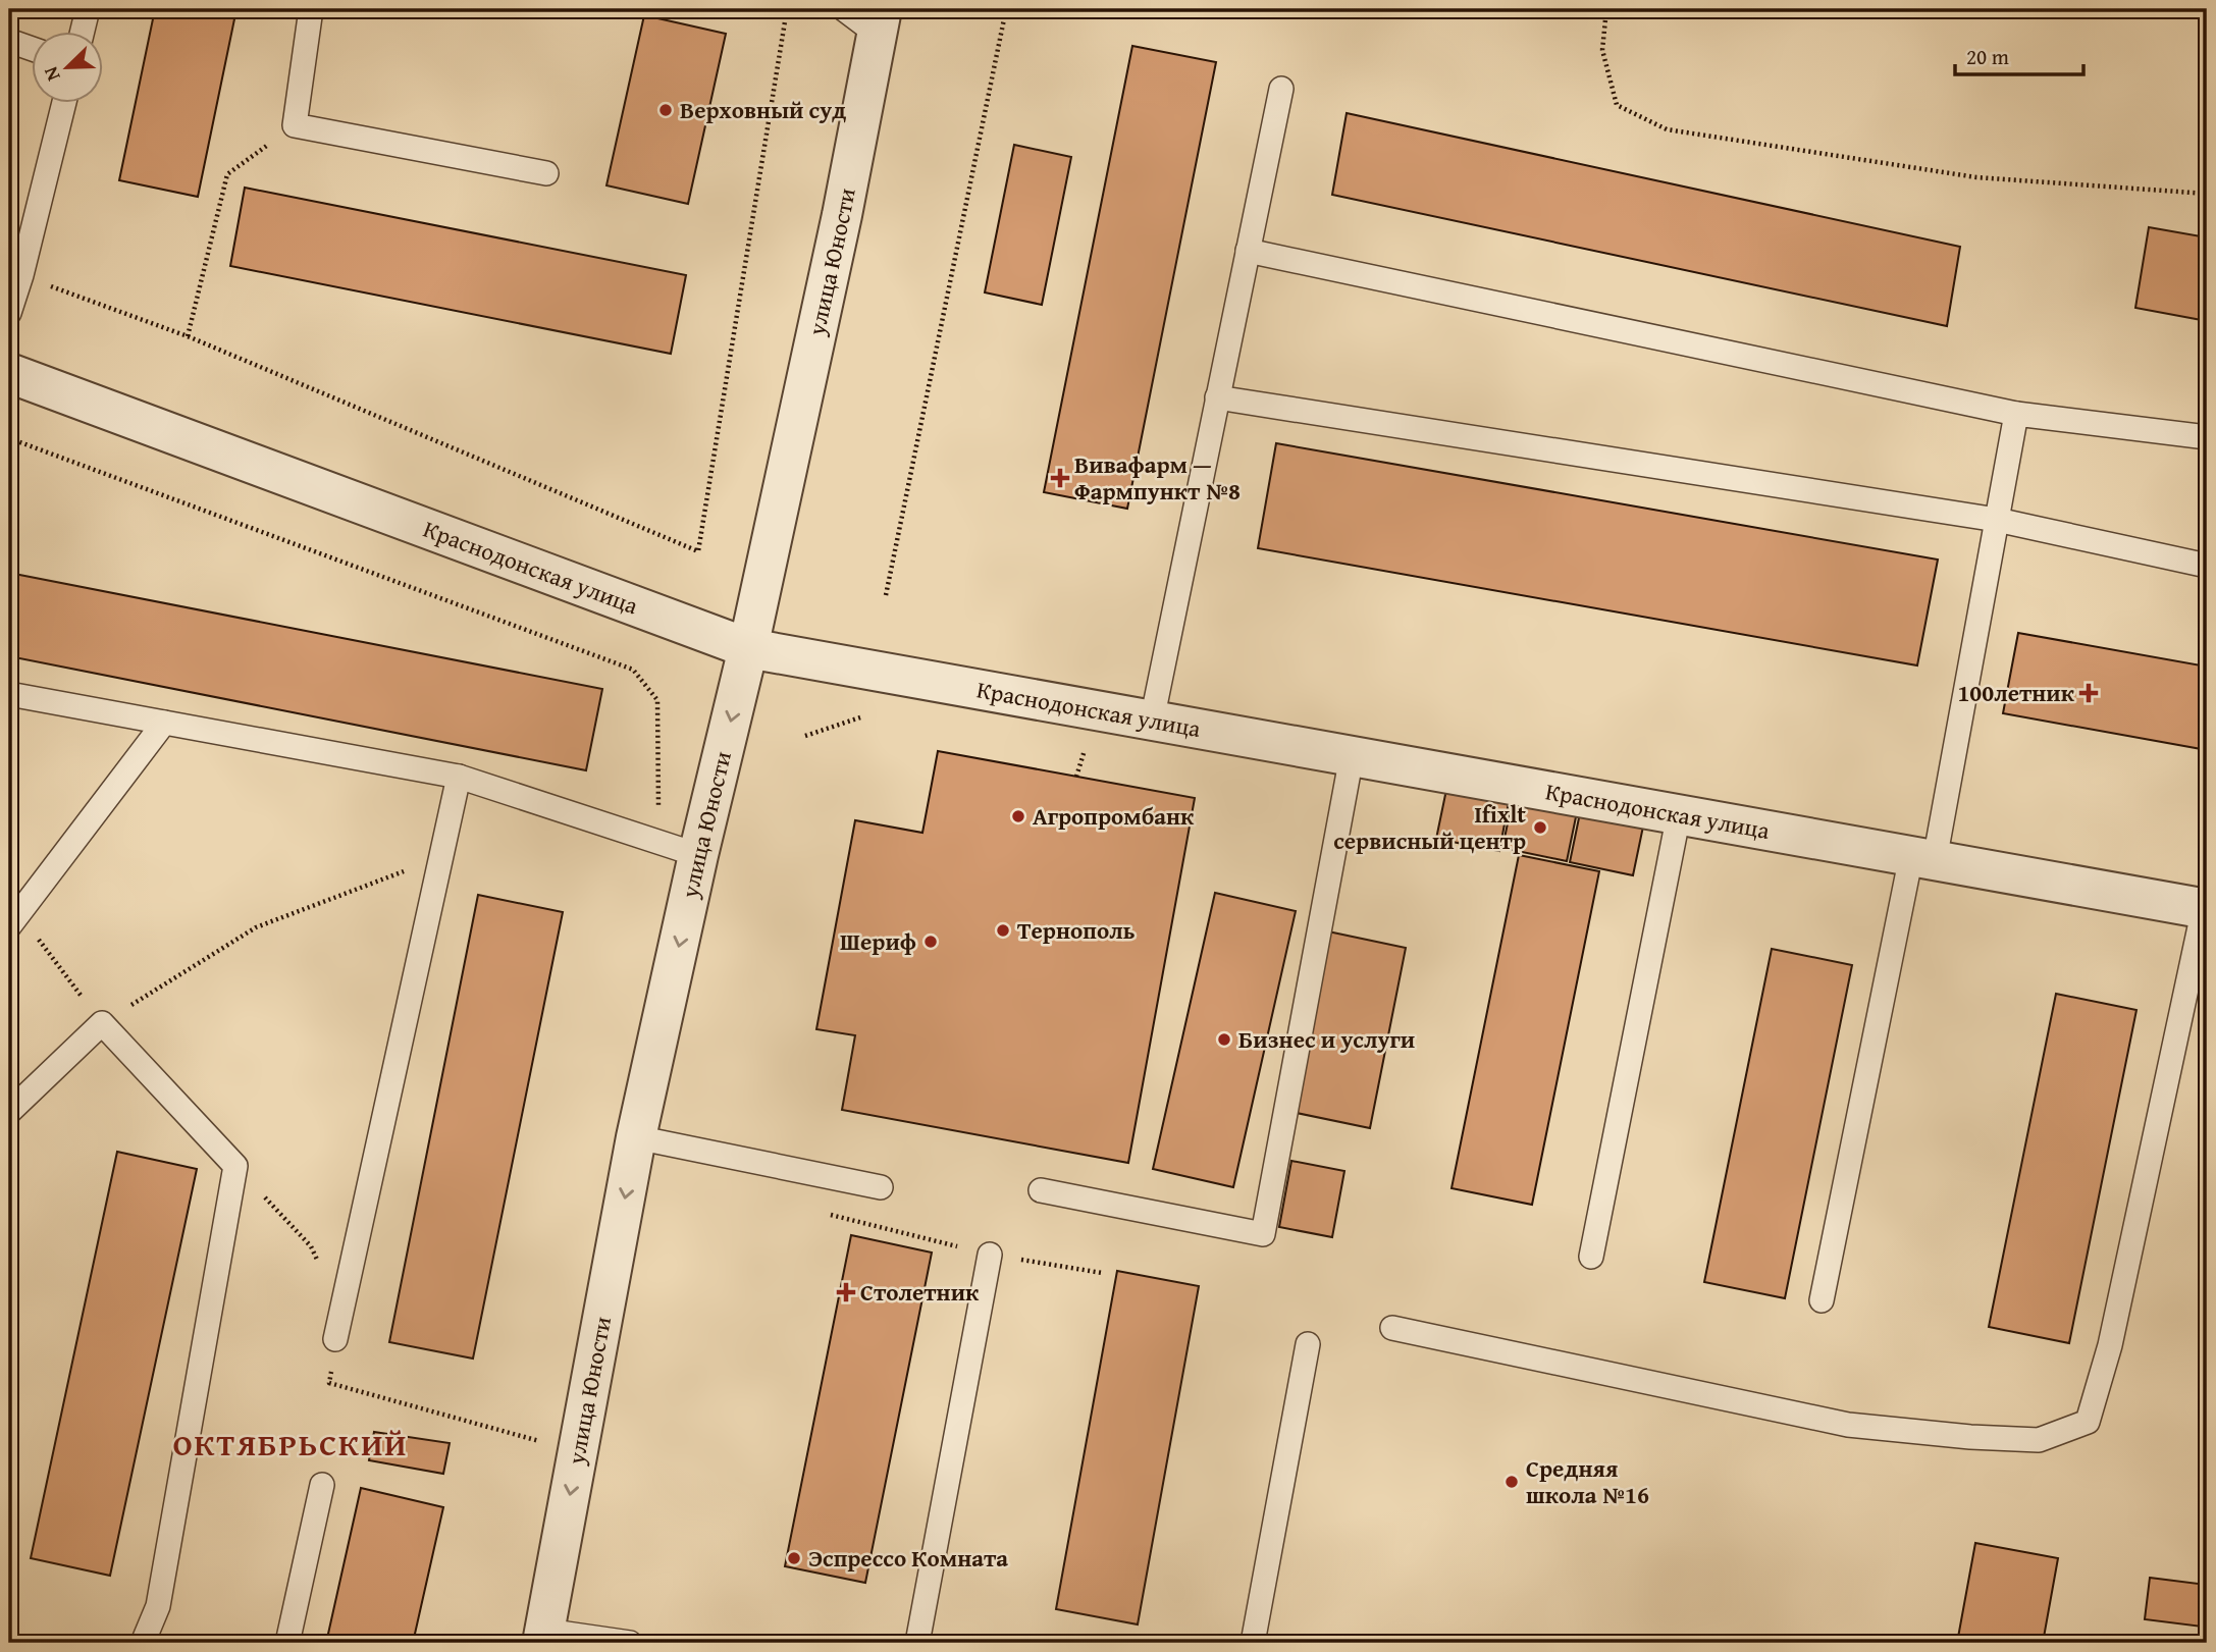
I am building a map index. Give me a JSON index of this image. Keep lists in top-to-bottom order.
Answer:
{
  "streets": {
    "street": ["улица Юности", "Краснодонская улица"]
  },
  "crossings": [
    ["улица Юности", "Краснодонская улица"]
  ],
  "one_way": ["улица Юности"],
  "districts": ["ОКТЯБРЬСКИЙ"],
  "places": {
    "other": [
      "Верховный суд",
      "Агропромбанк",
      "Ifixlt сервисный центр",
      "Тернополь",
      "Шериф",
      "Бизнес и услуги",
      "Средняя школа №16",
      "Эспрессо Комната"
    ],
    "health": ["Вивафарм — Фармпункт №8", "100летник", "Столетник"]
  },
  "scale_bar": "20 m",
  "north": "bottom left"
}
